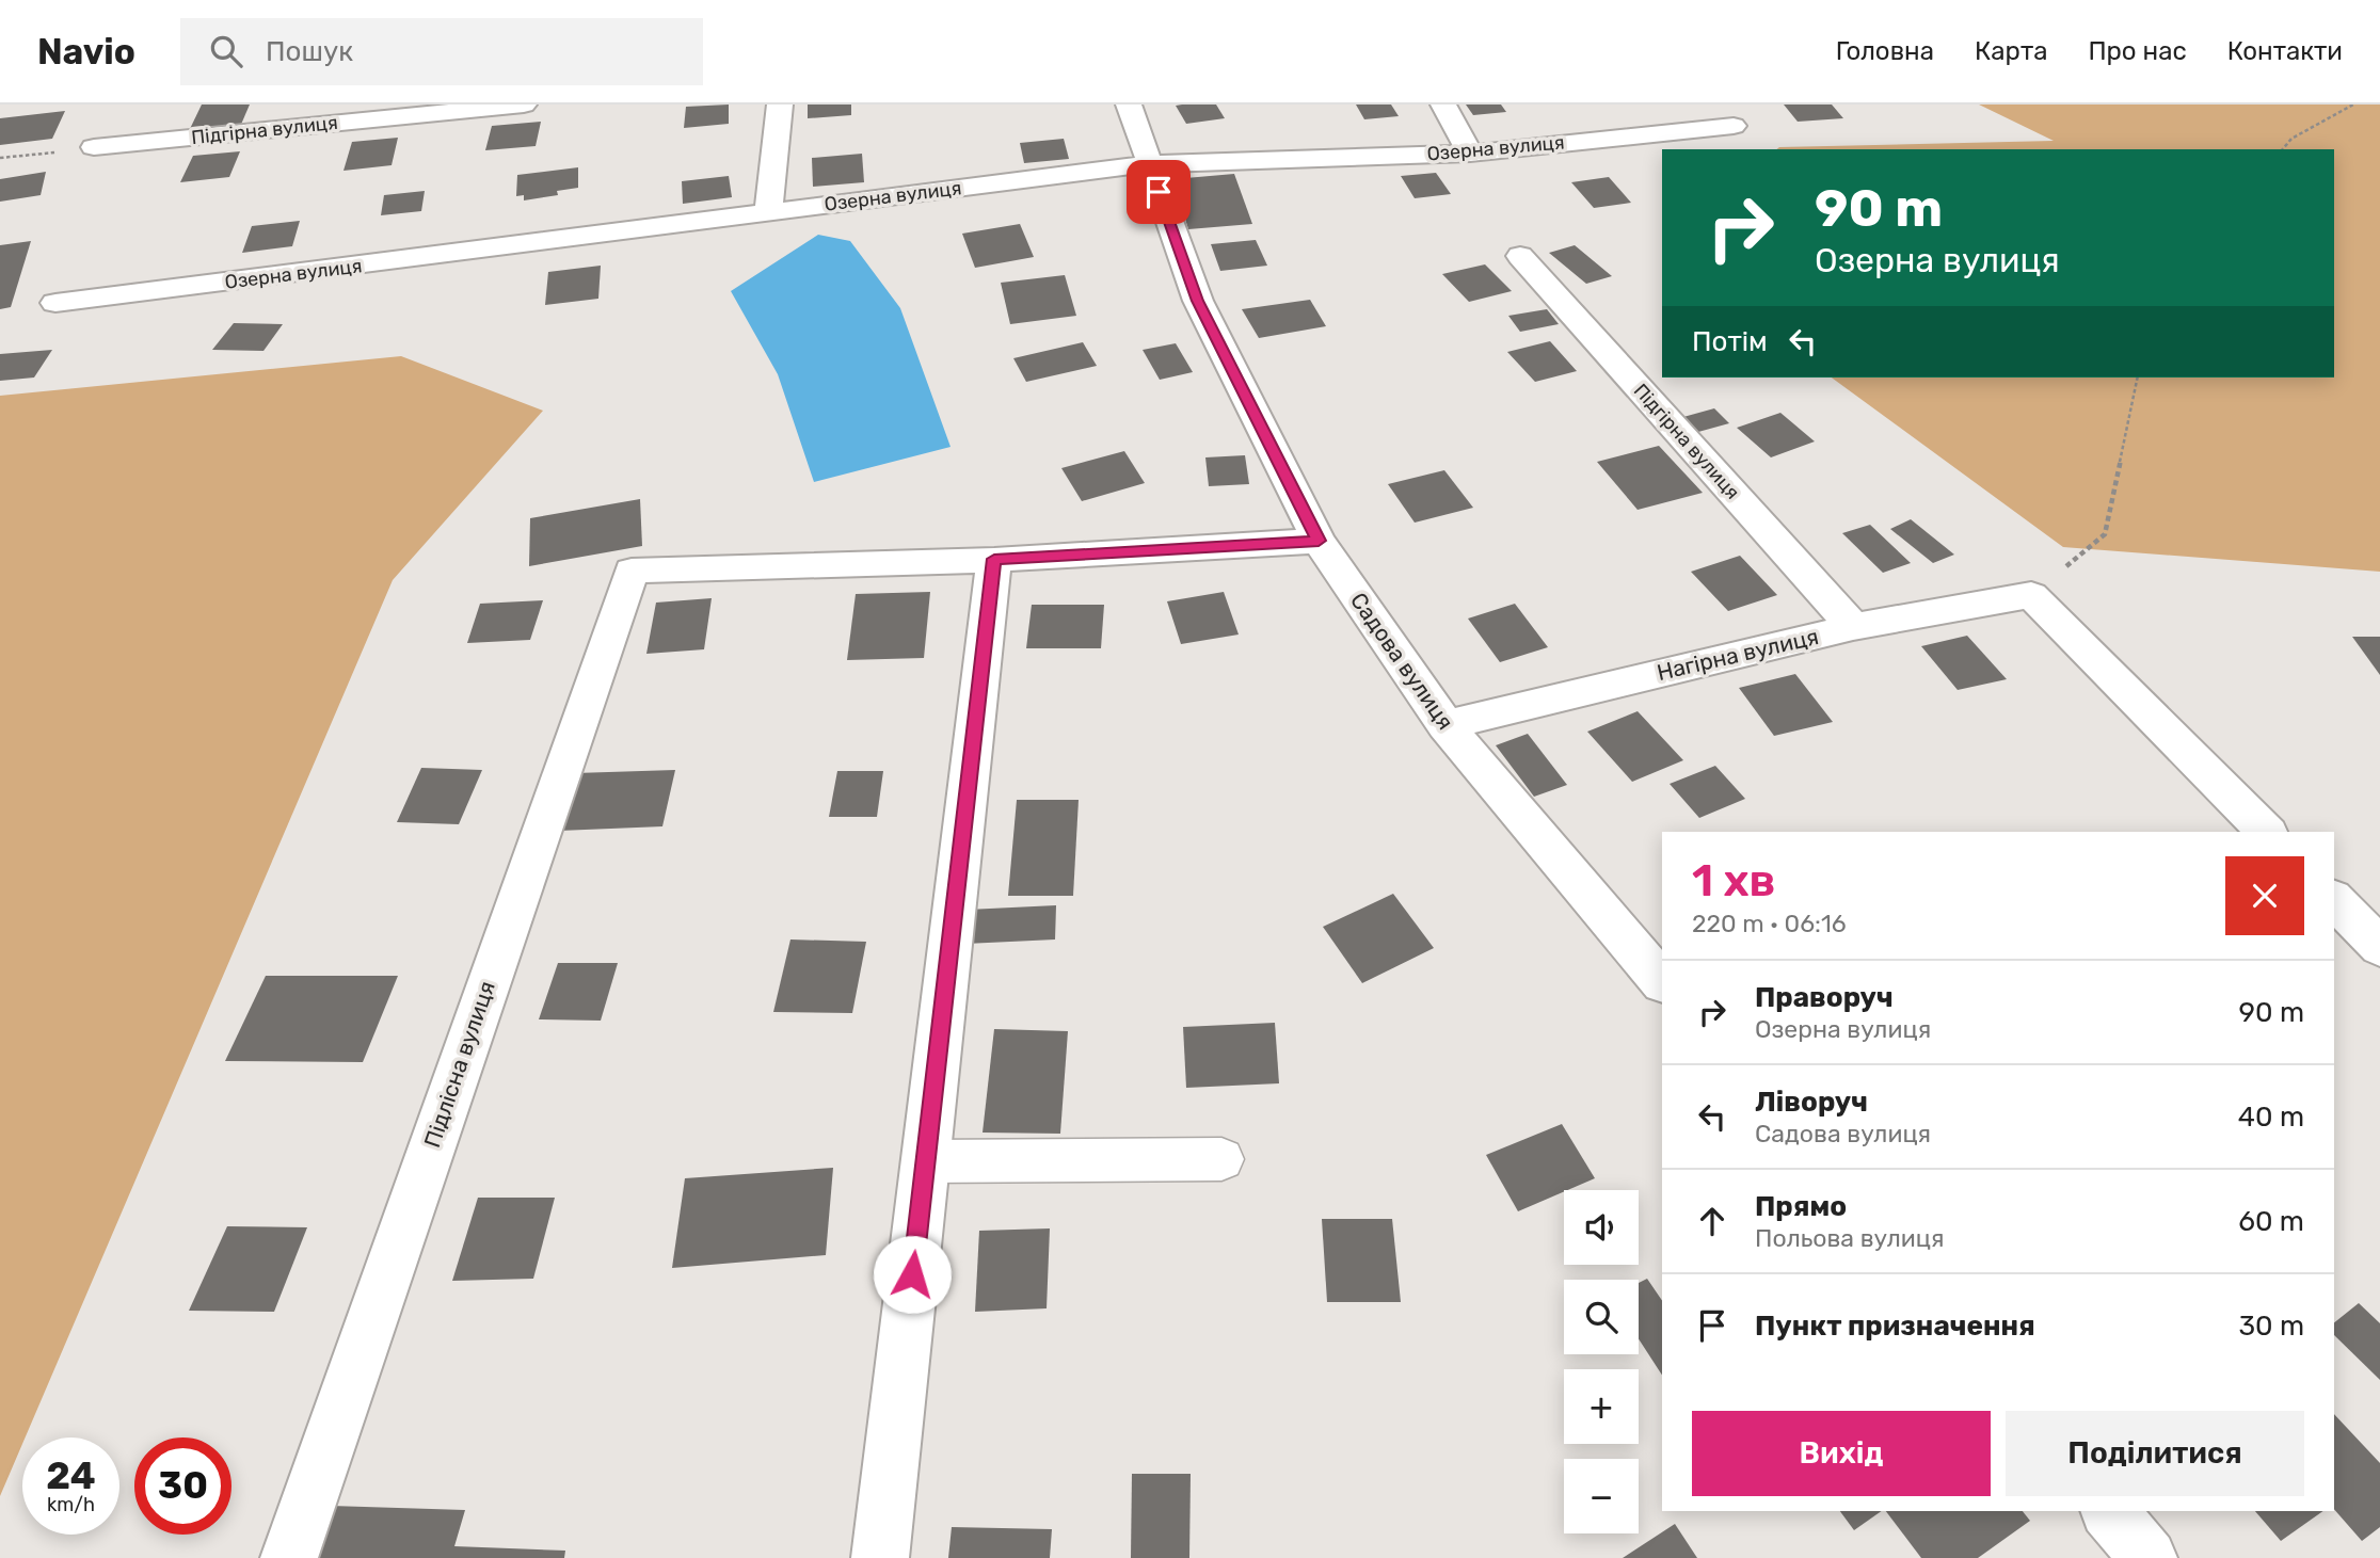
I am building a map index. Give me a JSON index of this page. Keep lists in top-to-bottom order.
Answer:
{
  "streets": {
    "street": [
      "Підгірна вулиця",
      "Озерна вулиця",
      "Нагірна вулиця",
      "Садова вулиця",
      "Підлісна вулиця"
    ]
  },
  "crossings": [
    ["Підгірна вулиця", "Нагірна вулиця"],
    ["Озерна вулиця", "Садова вулиця"],
    ["Нагірна вулиця", "Садова вулиця"]
  ],
  "page": {
    "header": "Navio",
    "search": "Пошук",
    "nav": [
      "Головна",
      "Карта",
      "Про нас",
      "Контакти"
    ],
    "turn": ["90 m", "Озерна вулиця"],
    "then": "Потім",
    "heading": ["1 хв", "220 m · 06:16"],
    "list": [
      {
        "name": "Праворуч",
        "note": "Озерна вулиця",
        "value": "90 m"
      },
      {
        "name": "Ліворуч",
        "note": "Садова вулиця",
        "value": "40 m"
      },
      {
        "name": "Прямо",
        "note": "Польова вулиця",
        "value": "60 m"
      },
      {
        "name": "Пункт призначення",
        "value": "30 m"
      }
    ],
    "map_buttons": ["+", "−"],
    "buttons": ["Вихід", "Поділитися"],
    "speed": "24 km/h",
    "limit": "30"
  }
}
